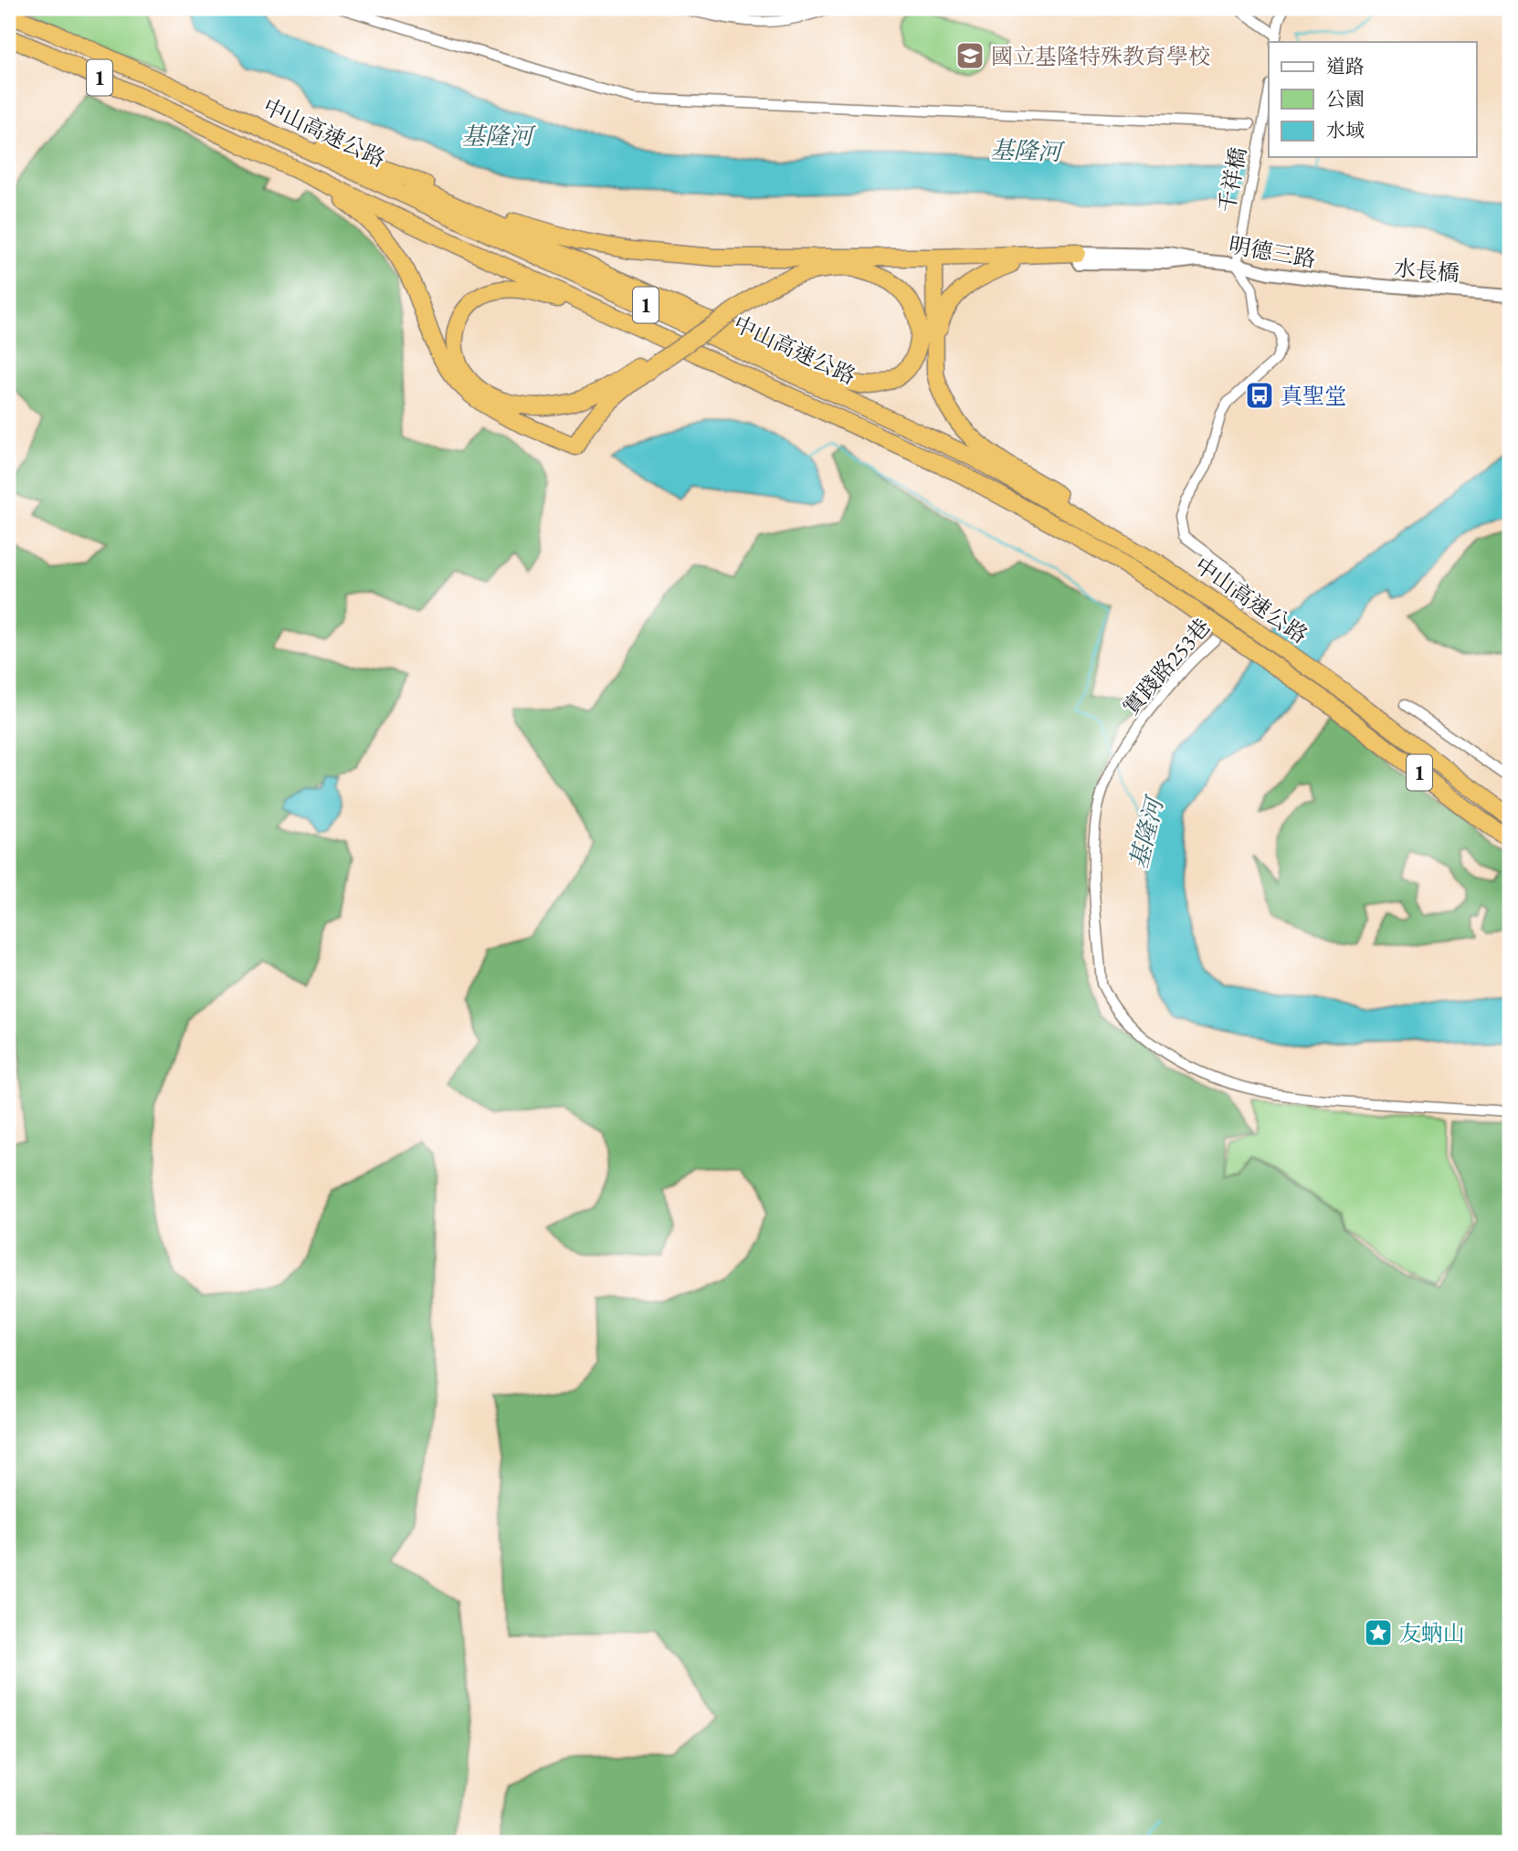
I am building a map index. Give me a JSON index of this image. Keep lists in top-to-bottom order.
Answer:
{
  "streets": {
    "highway": ["1", "中山高速公路"],
    "street": [
      "千祥橋",
      "明德三路",
      "水長橋",
      "實踐路253巷"
    ]
  },
  "crossings": [
    ["千祥橋", "明德三路"],
    ["千祥橋", "實踐路253巷"],
    ["明德三路", "水長橋"],
    ["明德三路", "實踐路253巷"]
  ],
  "water": ["基隆河"],
  "places": {
    "school or university": ["國立基隆特殊教育學校"],
    "bus stop": ["真聖堂"],
    "place": ["友蚋山"]
  },
  "legend": ["道路", "公園", "水域"]
}
